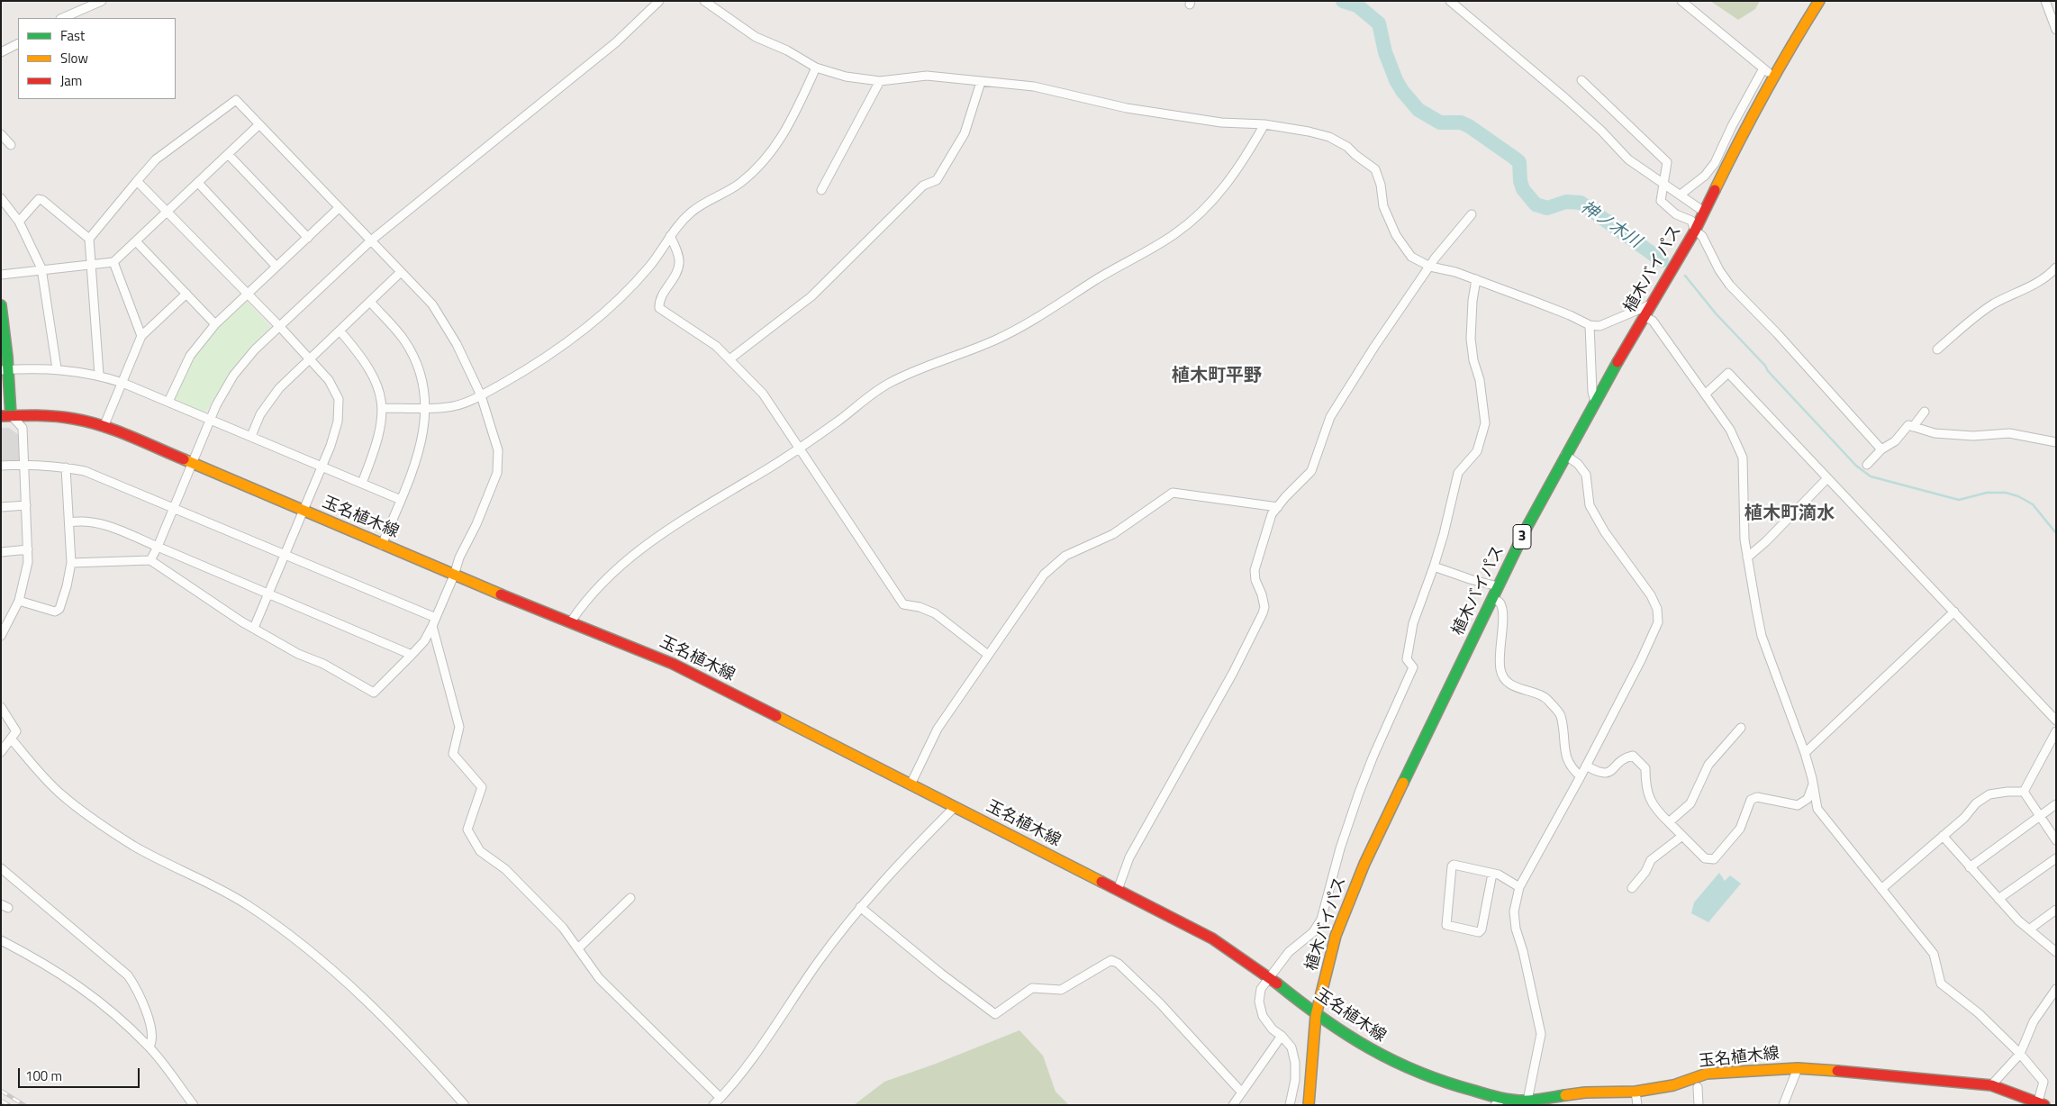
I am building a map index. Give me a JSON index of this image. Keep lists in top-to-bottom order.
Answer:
{
  "streets": {
    "main road": ["植木バイパス", "玉名植木線", "3"]
  },
  "crossings": [
    ["植木バイパス", "玉名植木線"]
  ],
  "districts": ["植木町平野", "植木町滴水"],
  "water": ["神ノ木川"],
  "legend": ["Fast", "Slow", "Jam"],
  "scale_bar": "100 m"
}
